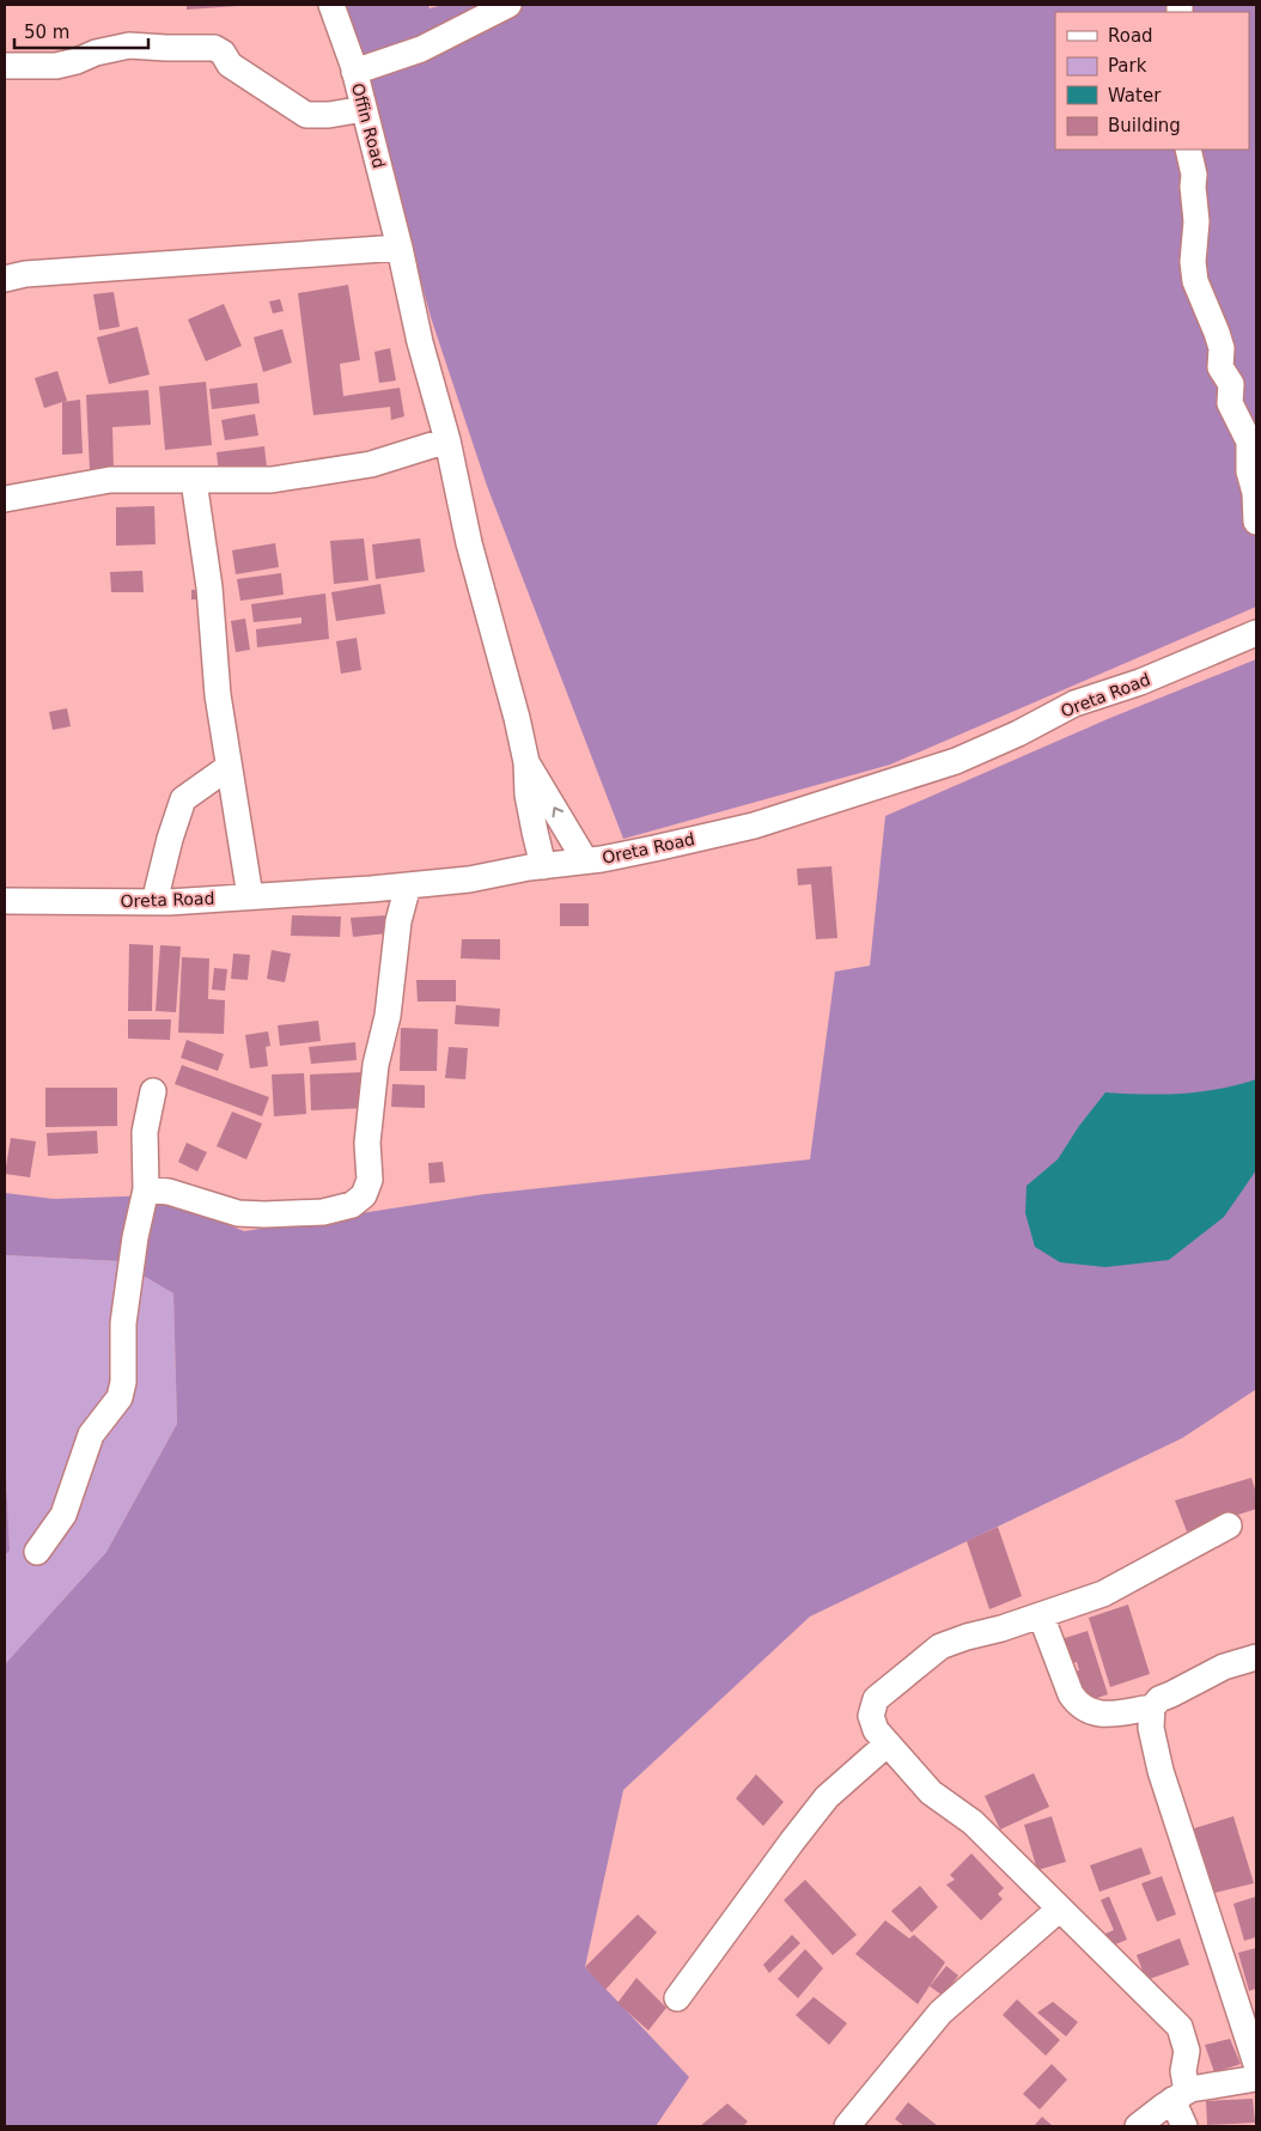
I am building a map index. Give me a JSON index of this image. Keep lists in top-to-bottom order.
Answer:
{
  "streets": {
    "street": ["Offin Road", "Oreta Road"]
  },
  "legend": [
    "Road",
    "Park",
    "Water",
    "Building"
  ],
  "scale_bar": "50 m"
}
